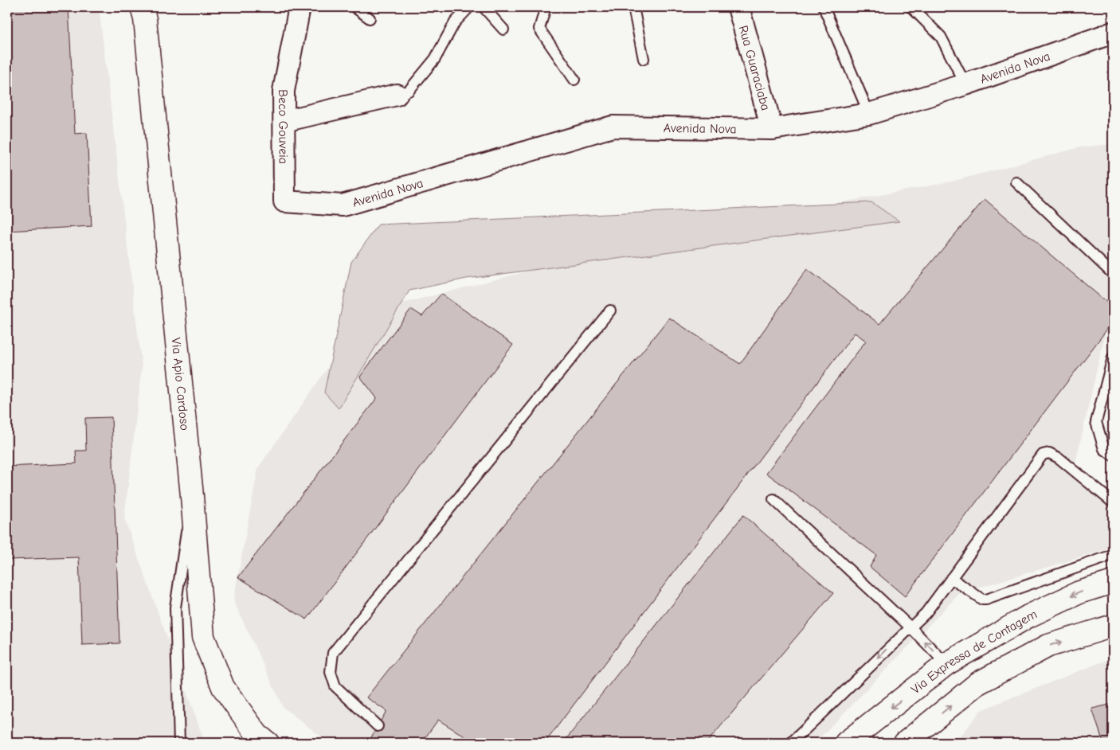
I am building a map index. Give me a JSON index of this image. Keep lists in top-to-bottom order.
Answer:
{
  "streets": {
    "main road": ["Via Apio Cardoso", "Via Expressa de Contagem"],
    "street": ["Avenida Nova", "Rua Guaraciaba", "Beco Gouveia"]
  },
  "crossings": [
    ["Avenida Nova", "Rua Guaraciaba"],
    ["Avenida Nova", "Beco Gouveia"]
  ]
}
